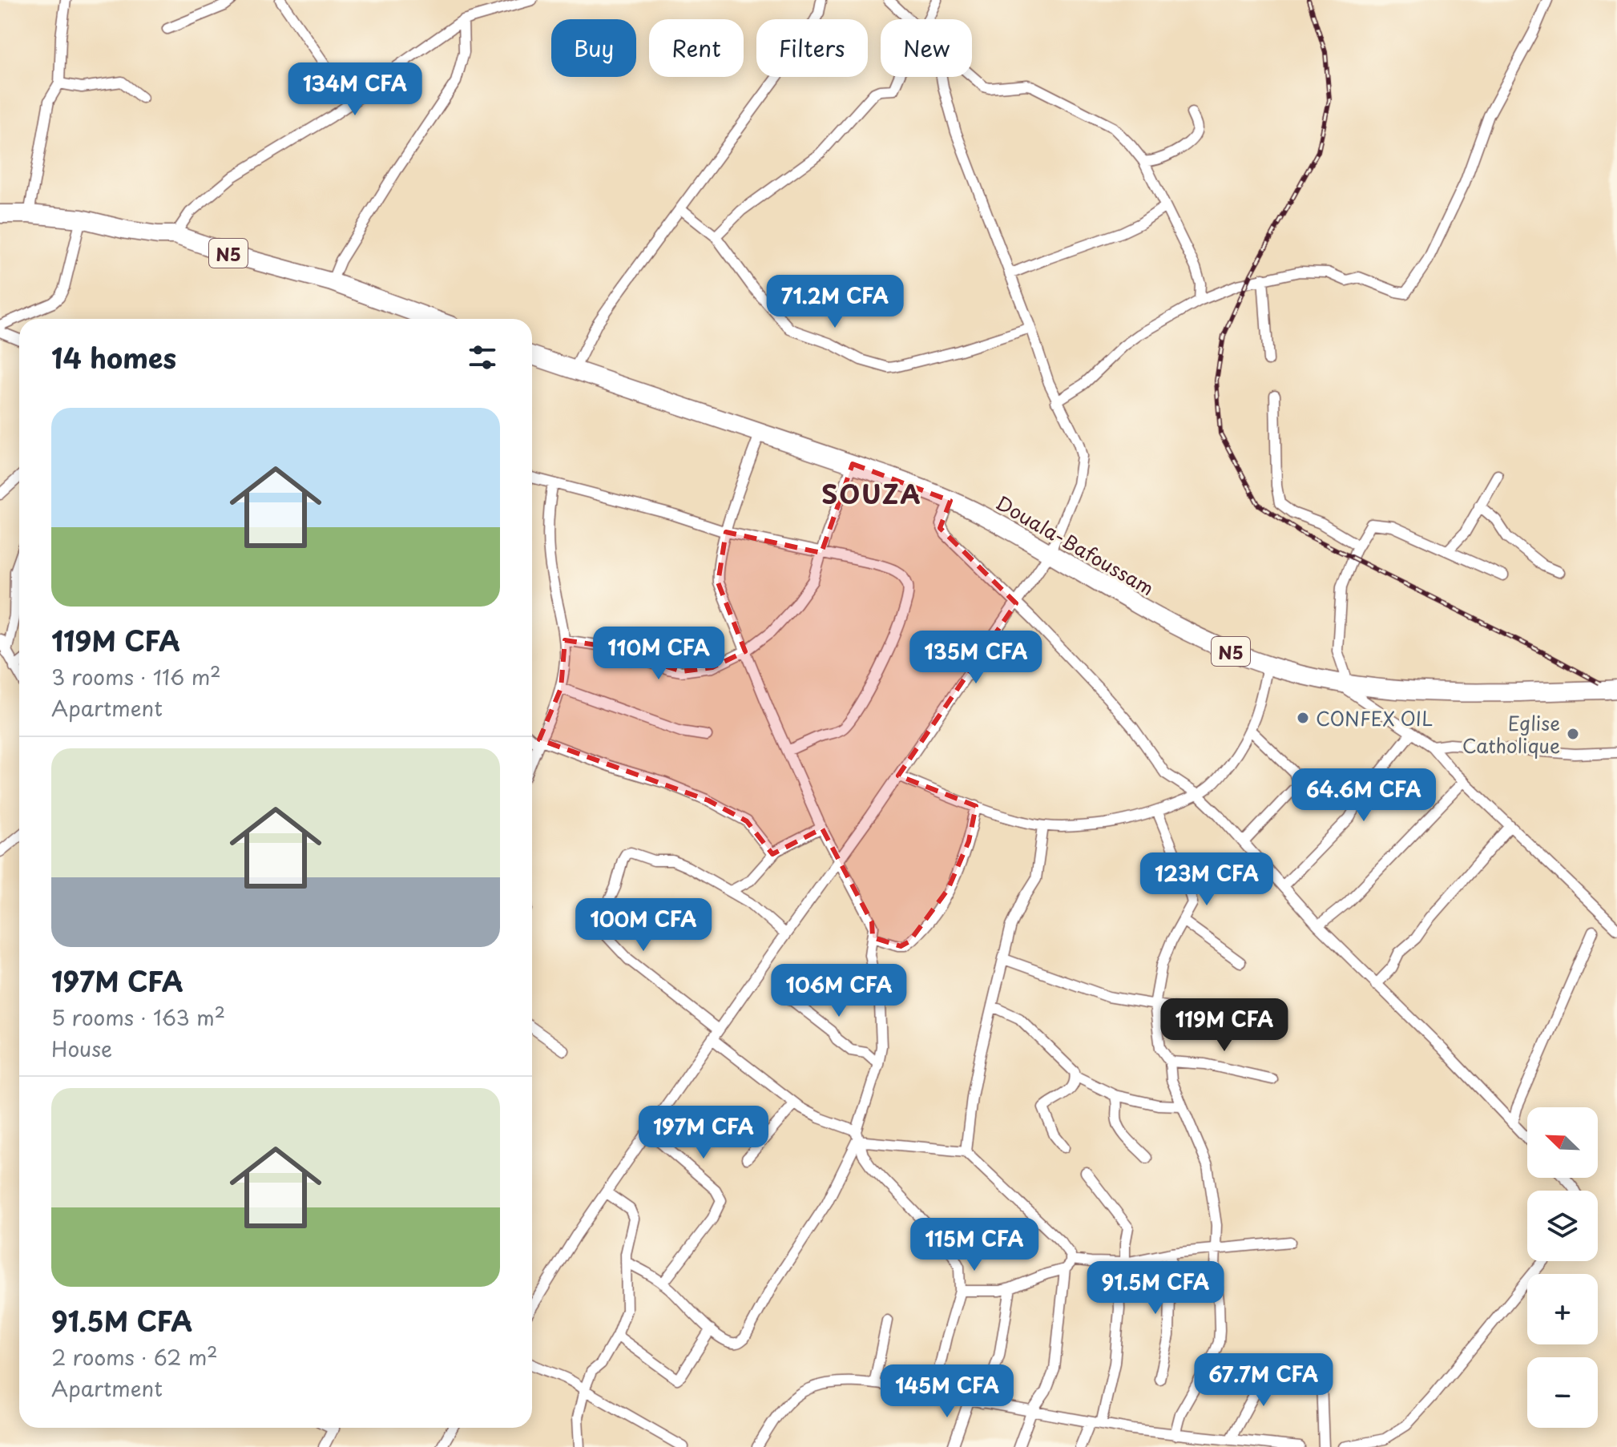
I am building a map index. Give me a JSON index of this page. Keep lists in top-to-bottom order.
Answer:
{
  "streets": {
    "highway": ["N5", "Douala-Bafoussam"]
  },
  "districts": ["SOUZA"],
  "places": ["CONFEX OIL", "Eglise Catholique"],
  "north": "top left",
  "page": {
    "chip": [
      "Buy",
      "Rent",
      "Filters",
      "New"
    ],
    "price": [
      "134M CFA",
      "71.2M CFA",
      "110M CFA",
      "135M CFA",
      "64.6M CFA",
      "123M CFA",
      "100M CFA",
      "106M CFA",
      "119M CFA",
      "197M CFA",
      "115M CFA",
      "91.5M CFA",
      "67.7M CFA",
      "145M CFA"
    ],
    "heading": "14 homes",
    "list": [
      {
        "name": "119M CFA",
        "note": "3 rooms · 116 m² · Apartment"
      },
      {
        "name": "197M CFA",
        "note": "5 rooms · 163 m² · House"
      },
      {
        "name": "91.5M CFA",
        "note": "2 rooms · 62 m² · Apartment"
      }
    ],
    "map_buttons": ["+", "−"]
  }
}
